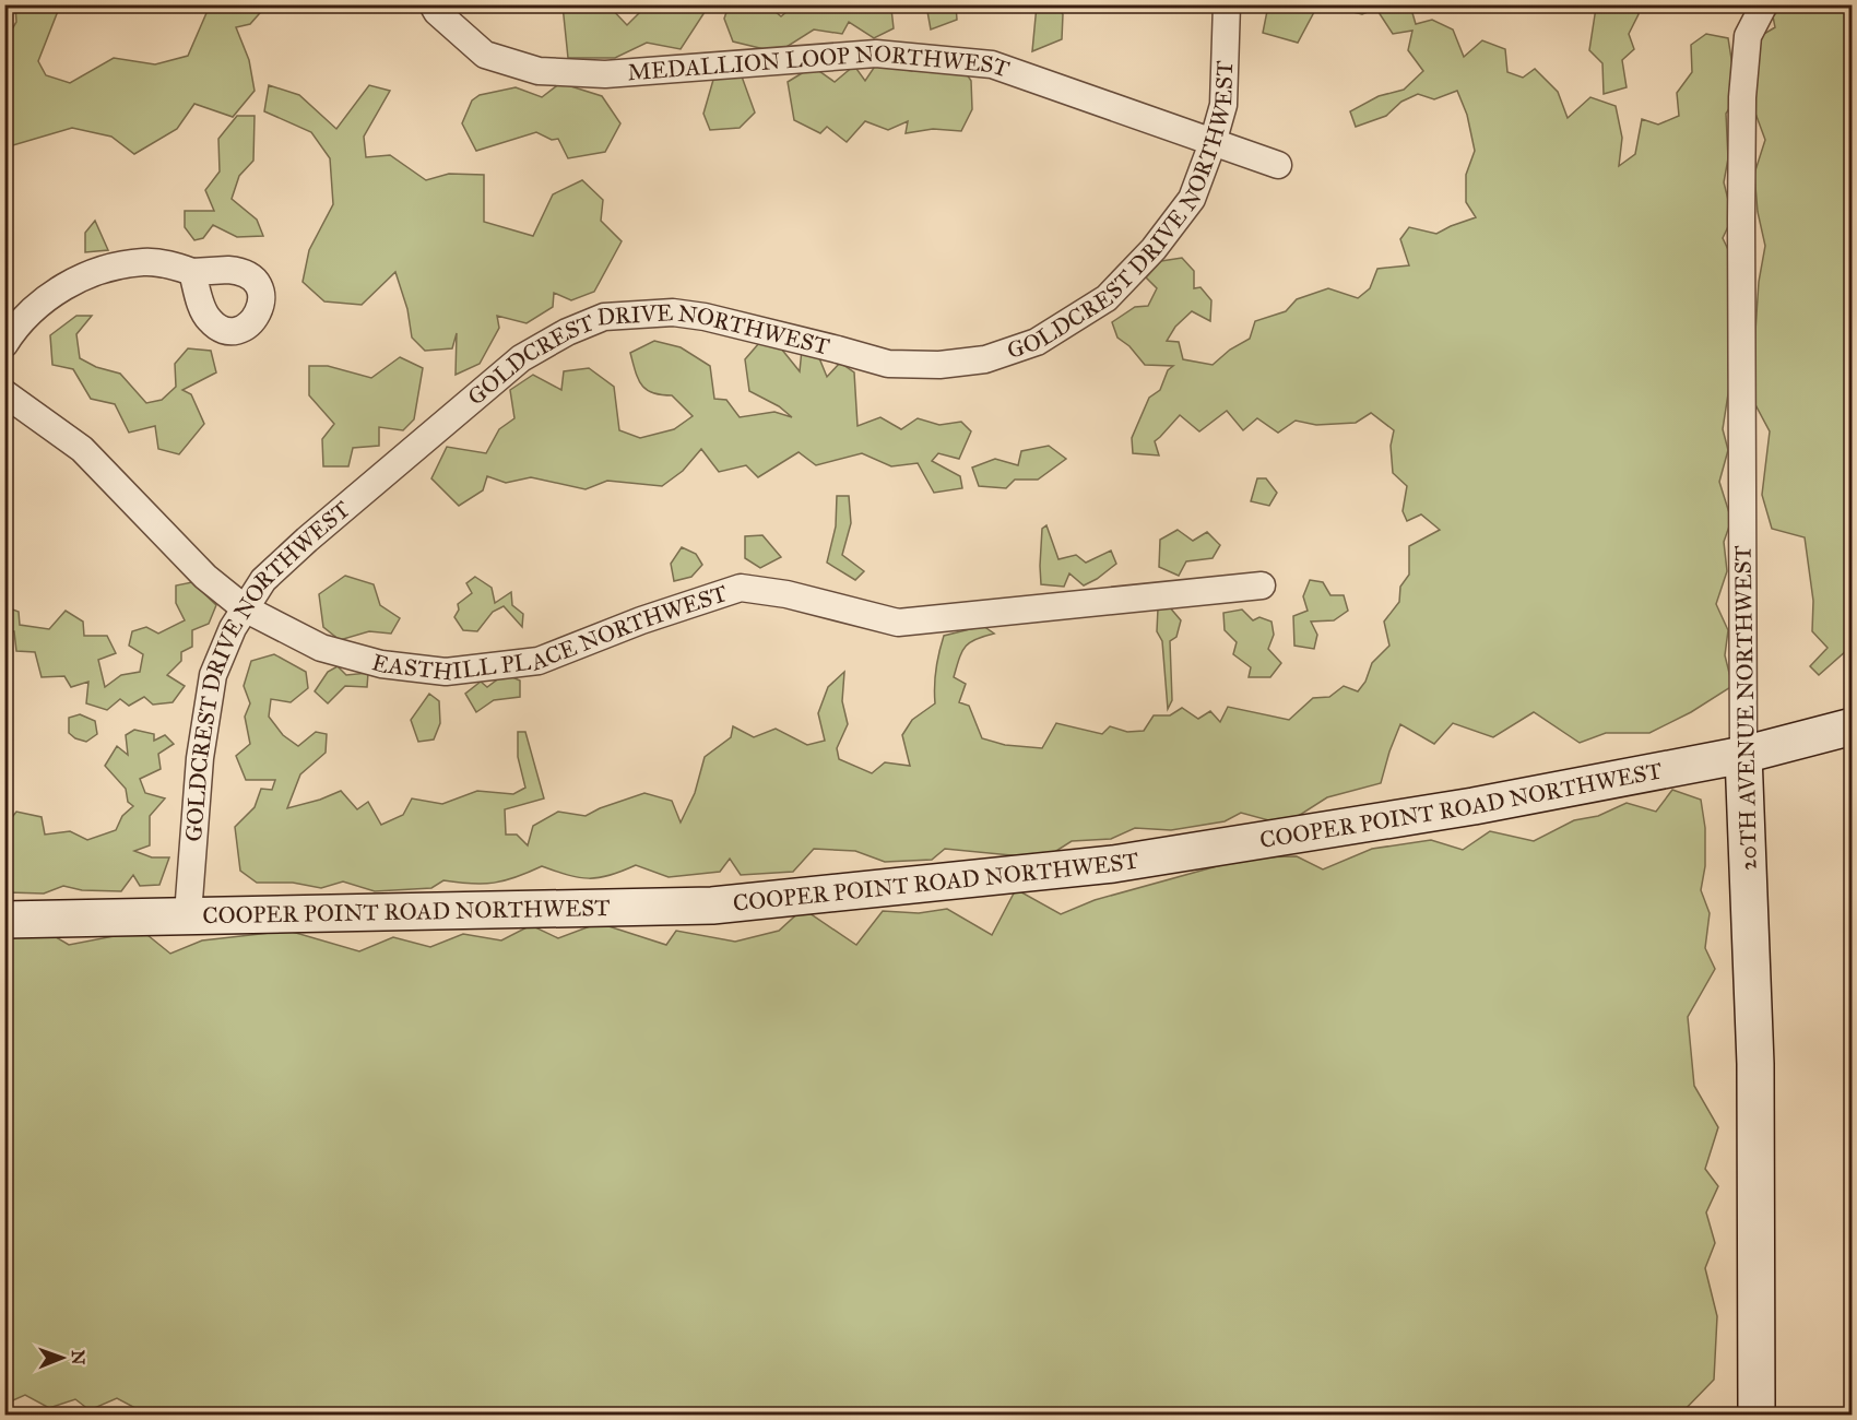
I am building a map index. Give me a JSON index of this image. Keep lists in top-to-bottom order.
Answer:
{
  "streets": {
    "main road": ["20TH AVENUE NORTHWEST", "COOPER POINT ROAD NORTHWEST"],
    "street": ["MEDALLION LOOP NORTHWEST", "GOLDCREST DRIVE NORTHWEST", "EASTHILL PLACE NORTHWEST"]
  },
  "crossings": [
    ["MEDALLION LOOP NORTHWEST", "GOLDCREST DRIVE NORTHWEST"],
    ["GOLDCREST DRIVE NORTHWEST", "EASTHILL PLACE NORTHWEST"],
    ["GOLDCREST DRIVE NORTHWEST", "COOPER POINT ROAD NORTHWEST"],
    ["20TH AVENUE NORTHWEST", "COOPER POINT ROAD NORTHWEST"]
  ],
  "north": "right"
}
